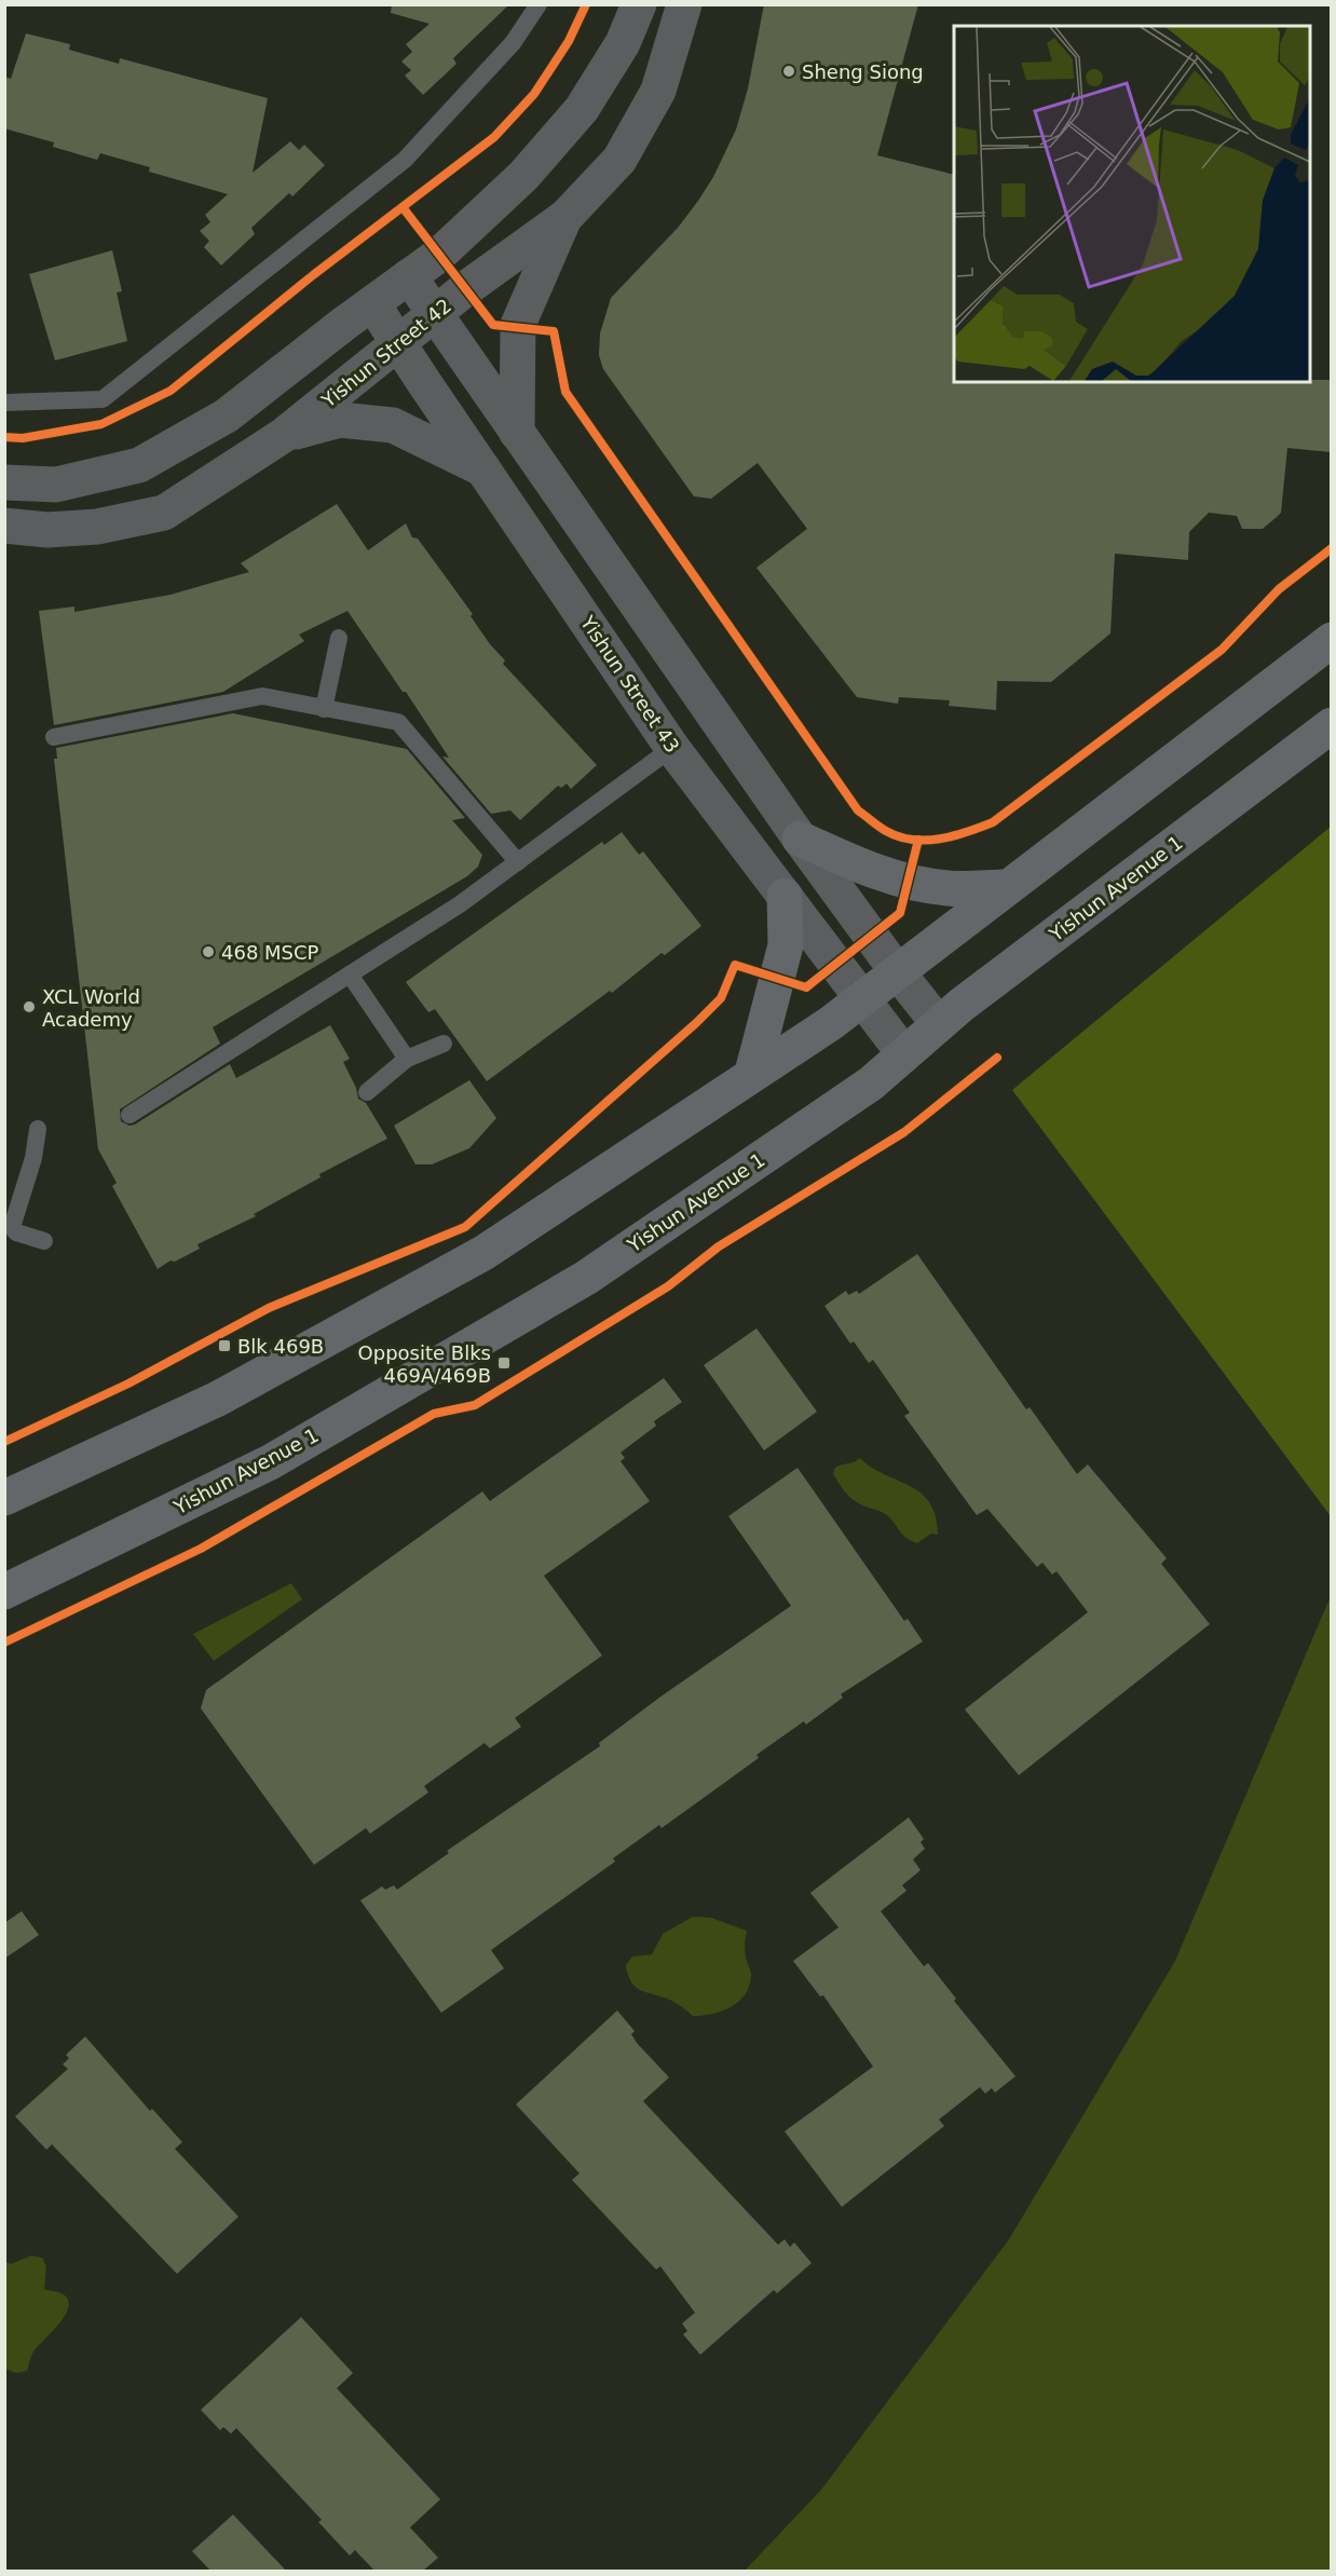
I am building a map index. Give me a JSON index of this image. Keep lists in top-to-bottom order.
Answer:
{
  "streets": {
    "main road": ["Yishun Avenue 1"],
    "street": ["Yishun Street 42", "Yishun Street 43"]
  },
  "crossings": [
    ["Yishun Street 42", "Yishun Street 43"],
    ["Yishun Street 43", "Yishun Avenue 1"]
  ],
  "places": {
    "other": ["Sheng Siong", "468 MSCP", "XCL World Academy"],
    "transit": ["Blk 469B", "Opposite Blks 469A/469B"]
  }
}
